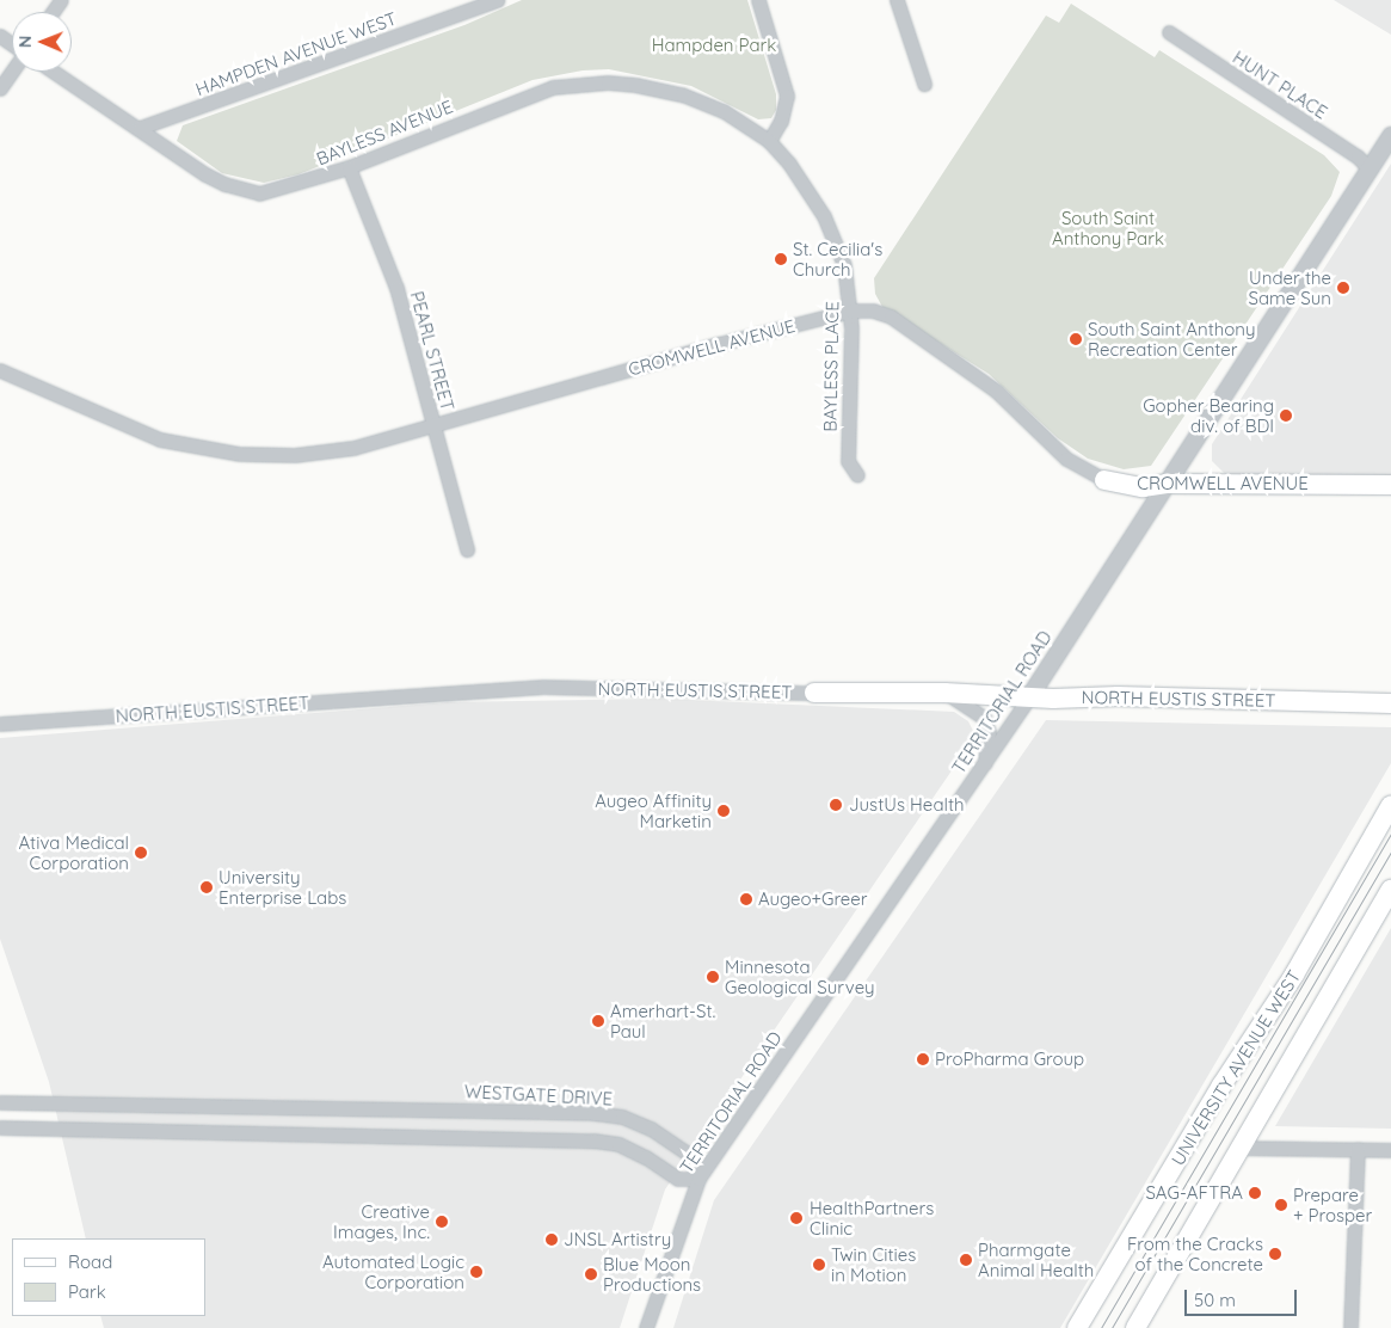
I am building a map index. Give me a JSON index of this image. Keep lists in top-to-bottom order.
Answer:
{
  "streets": {
    "main road": ["CROMWELL AVENUE", "NORTH EUSTIS STREET", "UNIVERSITY AVENUE WEST"],
    "street": [
      "HAMPDEN AVENUE WEST",
      "HUNT PLACE",
      "BAYLESS AVENUE",
      "PEARL STREET",
      "BAYLESS PLACE",
      "TERRITORIAL ROAD",
      "WESTGATE DRIVE"
    ]
  },
  "crossings": [
    ["HAMPDEN AVENUE WEST", "BAYLESS AVENUE"],
    ["HUNT PLACE", "TERRITORIAL ROAD"],
    ["BAYLESS AVENUE", "PEARL STREET"],
    ["BAYLESS AVENUE", "BAYLESS PLACE"],
    ["CROMWELL AVENUE", "PEARL STREET"],
    ["CROMWELL AVENUE", "BAYLESS PLACE"],
    ["CROMWELL AVENUE", "TERRITORIAL ROAD"],
    ["NORTH EUSTIS STREET", "TERRITORIAL ROAD"],
    ["TERRITORIAL ROAD", "WESTGATE DRIVE"]
  ],
  "parks": ["Hampden Park", "South Saint Anthony Park"],
  "places": [
    "St. Cecilia's Church",
    "Under the Same Sun",
    "South Saint Anthony Recreation Center",
    "Gopher Bearing div. of BDI",
    "JustUs Health",
    "Augeo Affinity Marketin",
    "Ativa Medical Corporation",
    "University Enterprise Labs",
    "Augeo+Greer",
    "Minnesota Geological Survey",
    "Amerhart-St. Paul",
    "ProPharma Group",
    "SAG-AFTRA",
    "Prepare + Prosper",
    "HealthPartners Clinic",
    "Creative Images, Inc.",
    "JNSL Artistry",
    "From the Cracks of the Concrete",
    "Pharmgate Animal Health",
    "Twin Cities in Motion",
    "Automated Logic Corporation",
    "Blue Moon Productions"
  ],
  "legend": ["Road", "Park"],
  "scale_bar": "50 m",
  "north": "left"
}
